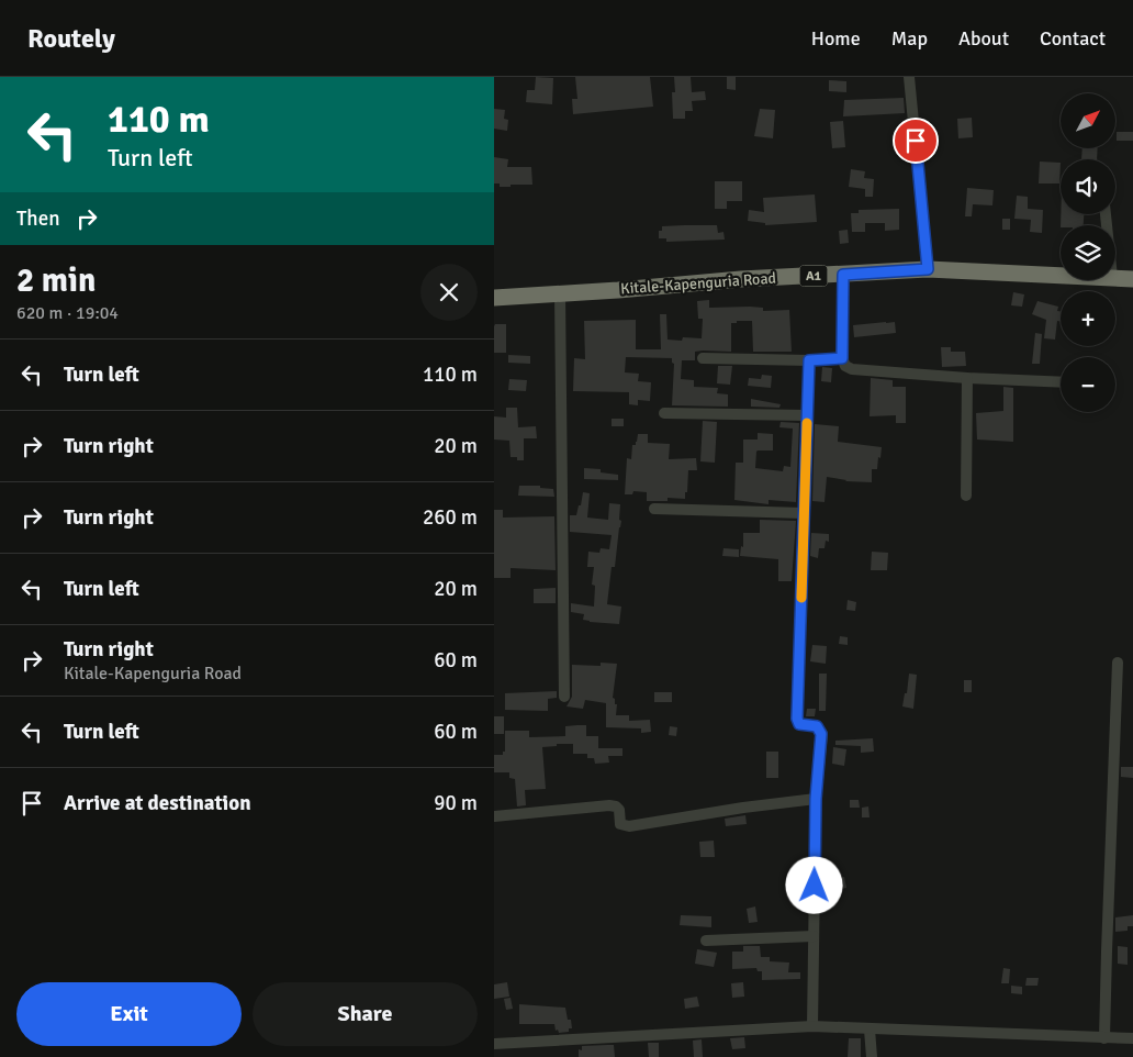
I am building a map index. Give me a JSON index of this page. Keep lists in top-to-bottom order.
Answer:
{
  "streets": {
    "highway": ["A1", "Kitale-Kapenguria Road"]
  },
  "north": "top right",
  "page": {
    "header": "Routely",
    "nav": [
      "Home",
      "Map",
      "About",
      "Contact"
    ],
    "turn": ["110 m", "Turn left"],
    "map_buttons": ["+", "−"],
    "then": "Then",
    "heading": ["2 min", "620 m · 19:04"],
    "list": [
      {
        "name": "Turn left",
        "value": "110 m"
      },
      {
        "name": "Turn right",
        "value": "20 m"
      },
      {
        "name": "Turn right",
        "value": "260 m"
      },
      {
        "name": "Turn left",
        "value": "20 m"
      },
      {
        "name": "Turn right",
        "note": "Kitale-Kapenguria Road",
        "value": "60 m"
      },
      {
        "name": "Turn left",
        "value": "60 m"
      },
      {
        "name": "Arrive at destination",
        "value": "90 m"
      }
    ],
    "buttons": ["Exit", "Share"]
  }
}
